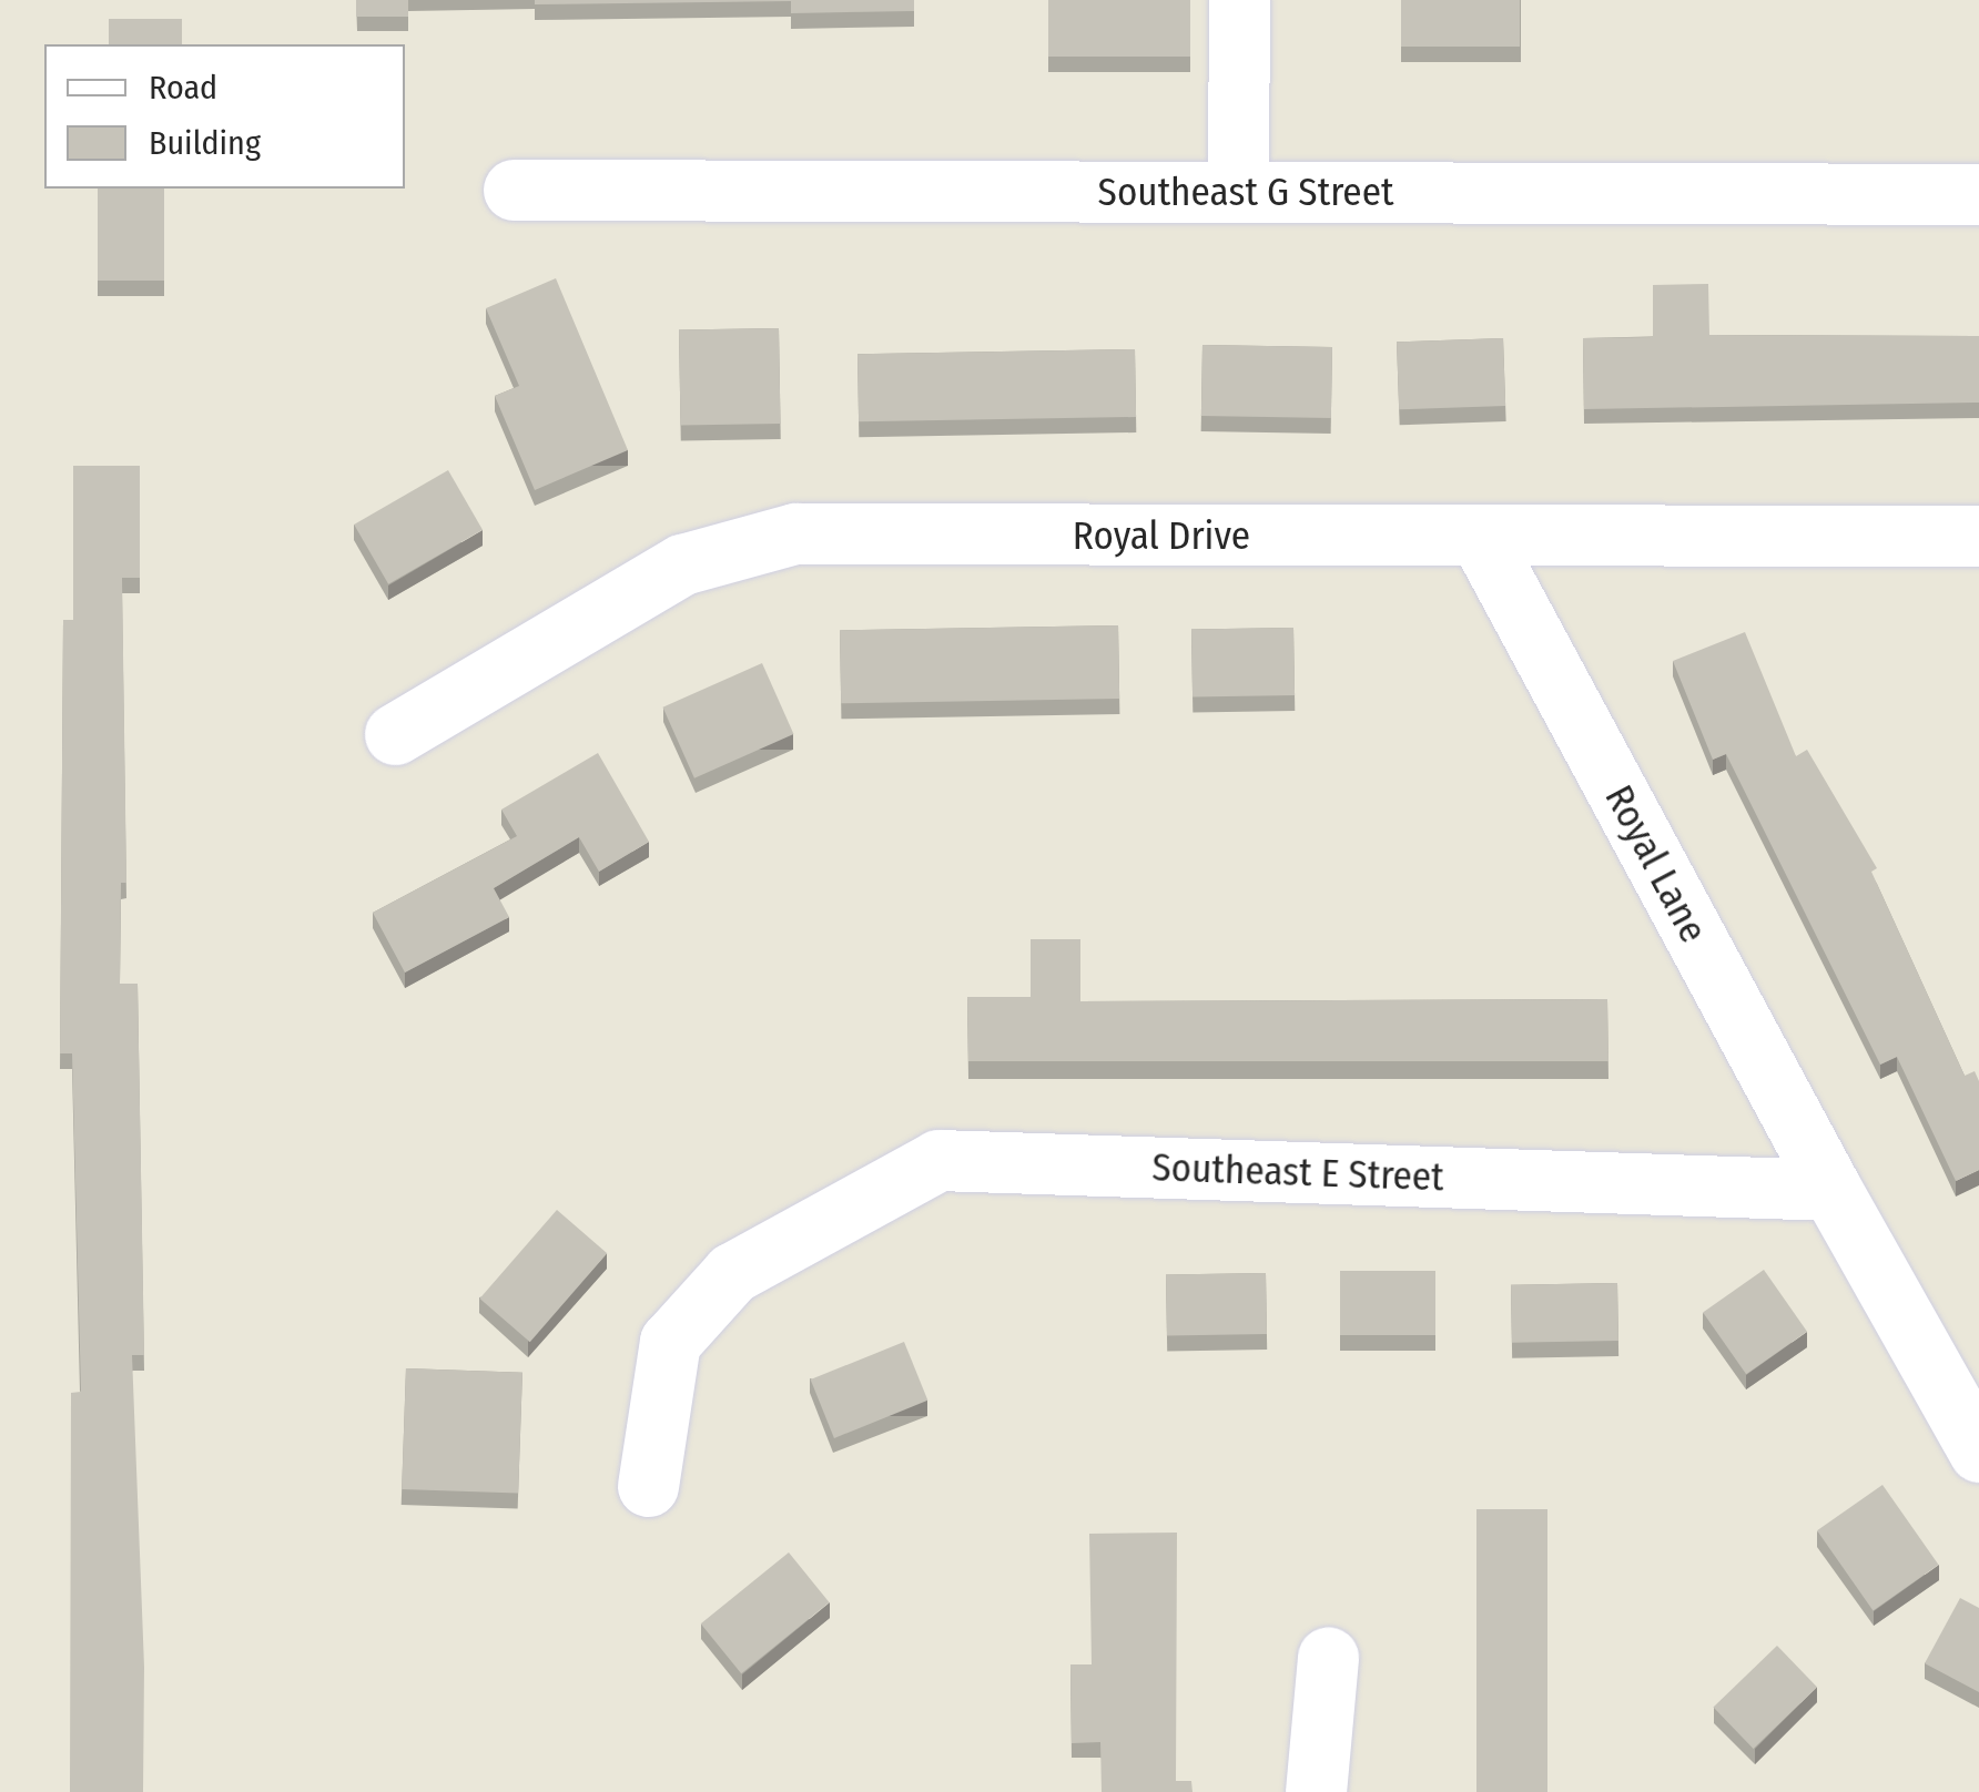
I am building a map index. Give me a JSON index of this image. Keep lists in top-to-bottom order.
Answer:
{
  "streets": {
    "street": [
      "Southeast G Street",
      "Royal Drive",
      "Royal Lane",
      "Southeast E Street"
    ]
  },
  "crossings": [
    ["Royal Drive", "Royal Lane"],
    ["Royal Lane", "Southeast E Street"]
  ],
  "legend": ["Road", "Building"]
}
